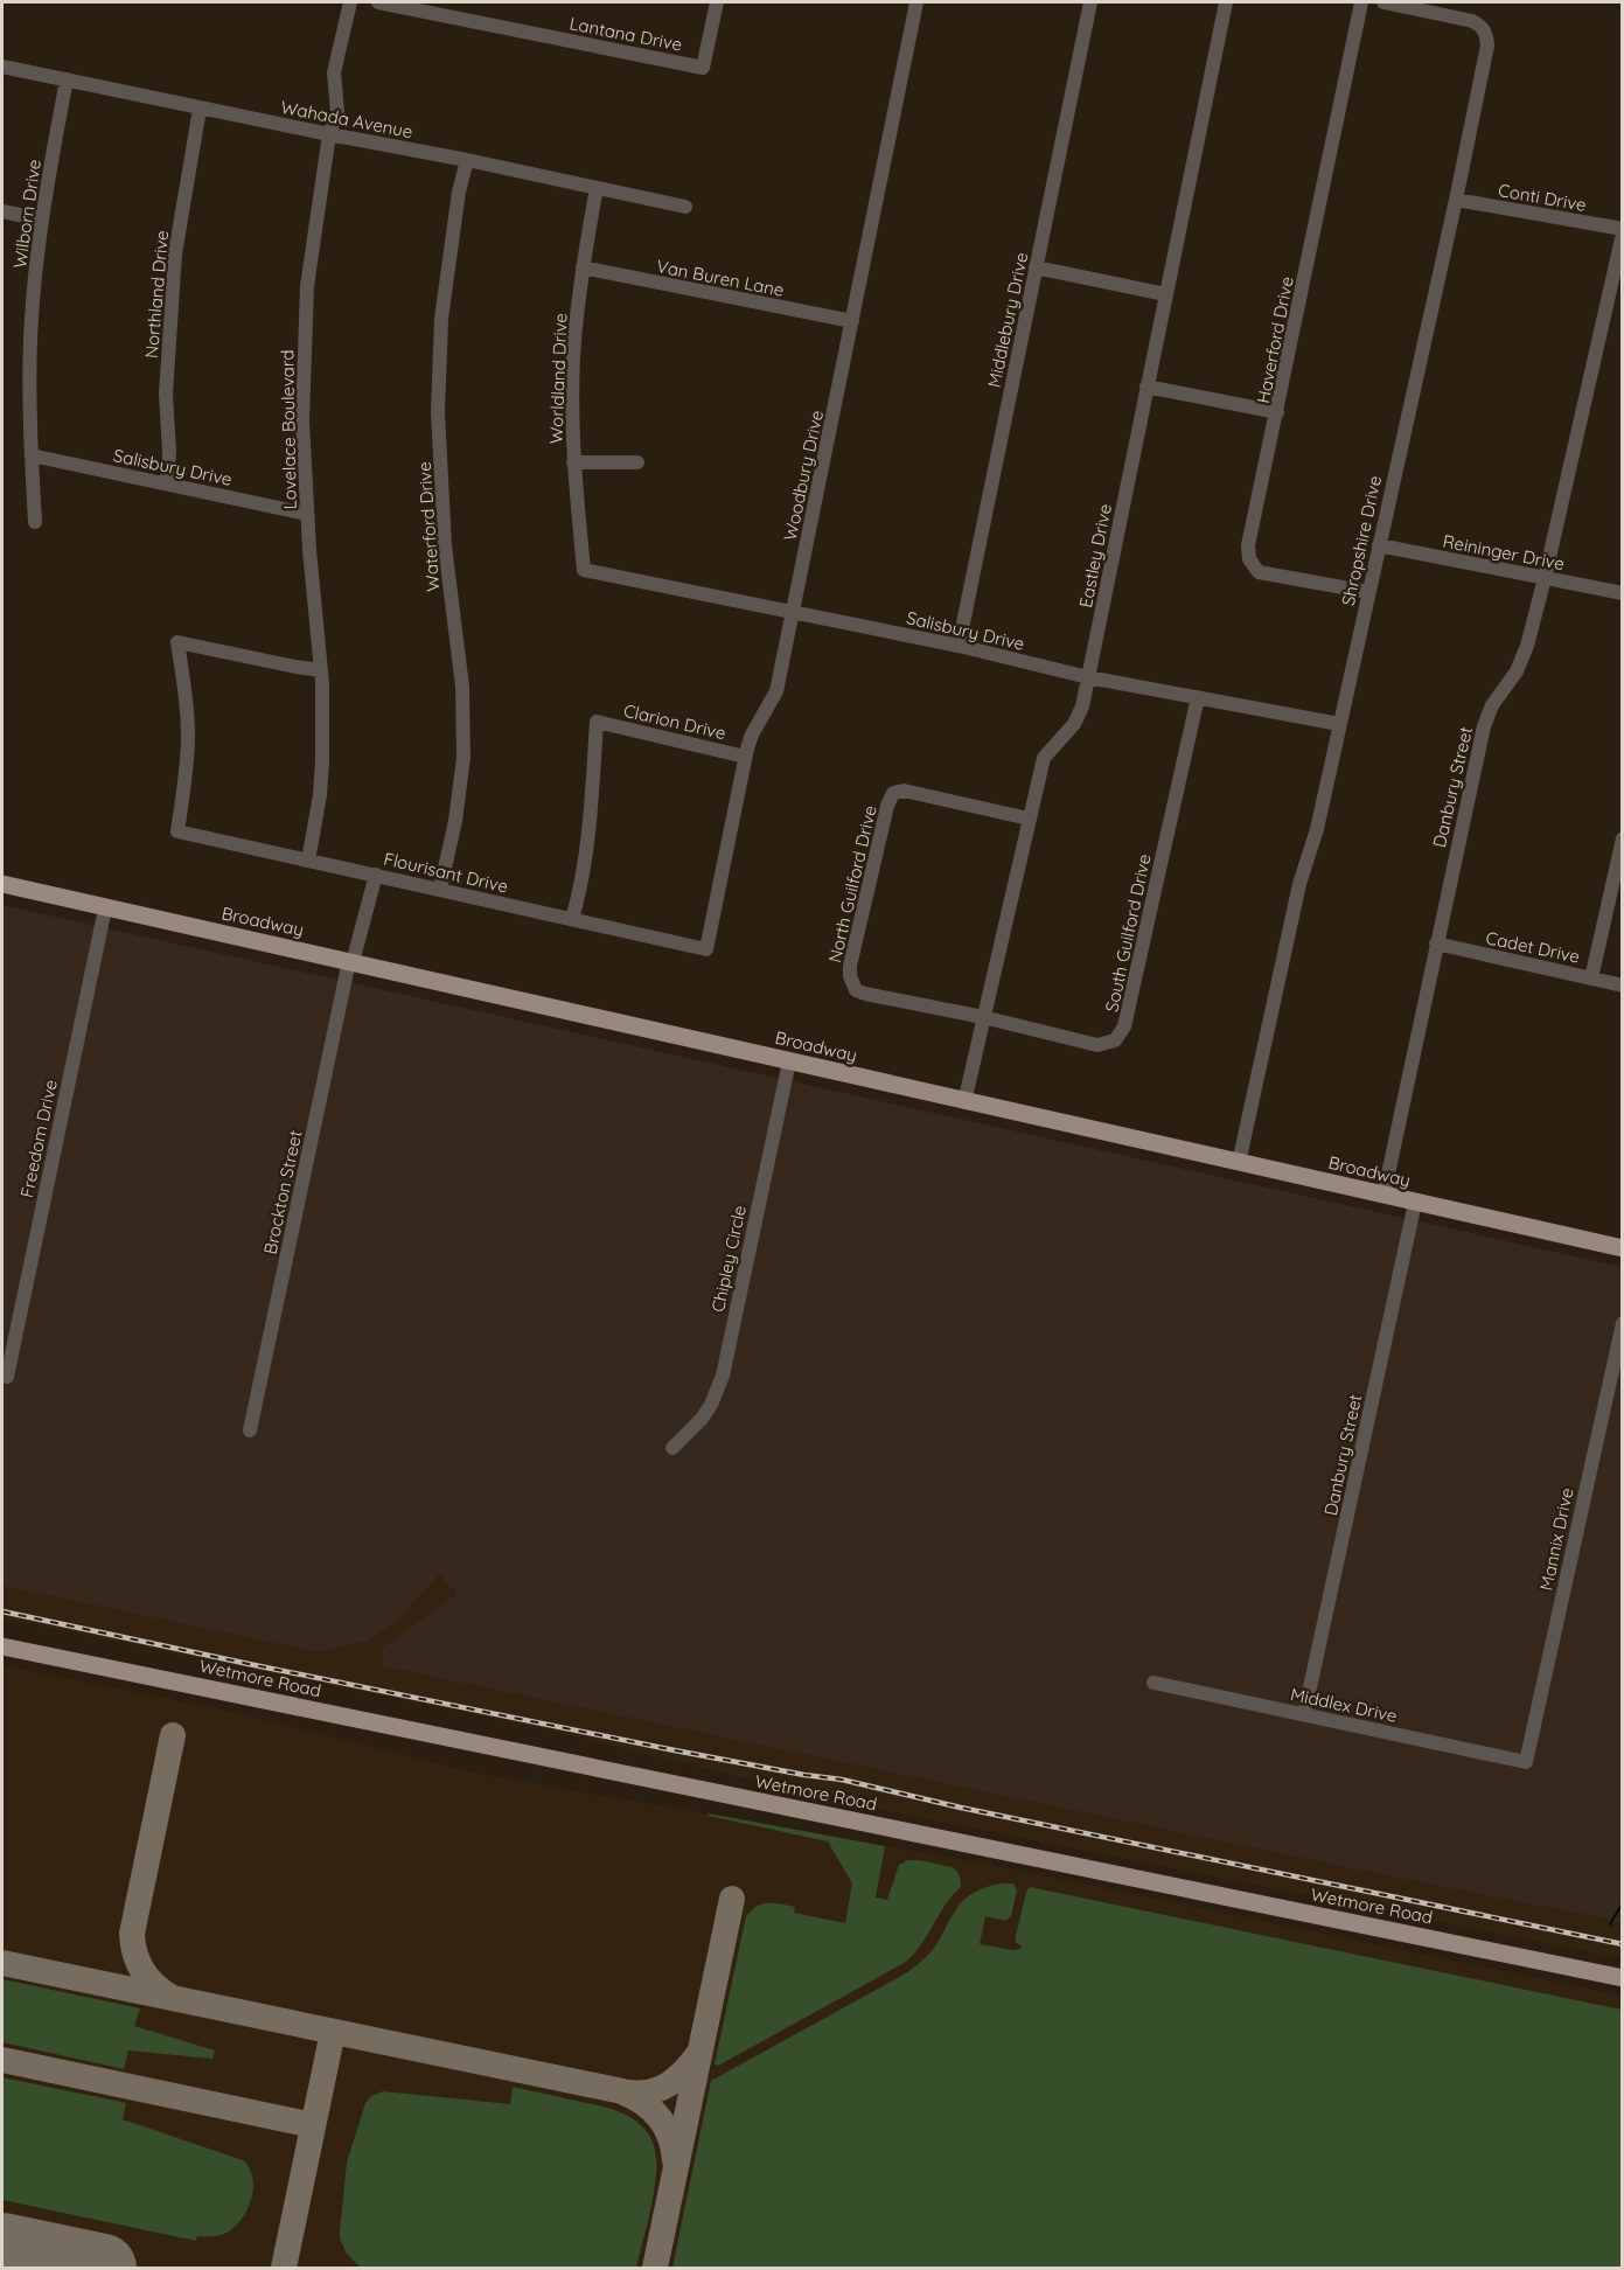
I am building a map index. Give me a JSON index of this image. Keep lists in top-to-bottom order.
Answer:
{
  "streets": {
    "main road": ["Broadway", "Wetmore Road"],
    "street": [
      "Lantana Drive",
      "Wahada Avenue",
      "Conti Drive",
      "Wilborn Drive",
      "Van Buren Lane",
      "Northland Drive",
      "Middlebury Drive",
      "Haverford Drive",
      "Worldland Drive",
      "Lovelace Boulevard",
      "Salisbury Drive",
      "Woodbury Drive",
      "Waterford Drive",
      "Shropshire Drive",
      "Reininger Drive",
      "Eastley Drive",
      "Clarion Drive",
      "Danbury Street",
      "Flourisant Drive",
      "North Guilford Drive",
      "South Guilford Drive",
      "Cadet Drive",
      "Freedom Drive",
      "Brockton Street",
      "Chipley Circle",
      "Mannix Drive",
      "Middlex Drive"
    ]
  },
  "crossings": [
    ["Wahada Avenue", "Wilborn Drive"],
    ["Wahada Avenue", "Northland Drive"],
    ["Wahada Avenue", "Worldland Drive"],
    ["Wahada Avenue", "Lovelace Boulevard"],
    ["Wahada Avenue", "Waterford Drive"],
    ["Conti Drive", "Shropshire Drive"],
    ["Conti Drive", "Danbury Street"],
    ["Wilborn Drive", "Salisbury Drive"],
    ["Van Buren Lane", "Worldland Drive"],
    ["Van Buren Lane", "Woodbury Drive"],
    ["Northland Drive", "Salisbury Drive"],
    ["Middlebury Drive", "Salisbury Drive"],
    ["Haverford Drive", "Shropshire Drive"],
    ["Worldland Drive", "Salisbury Drive"],
    ["Lovelace Boulevard", "Salisbury Drive"],
    ["Lovelace Boulevard", "Flourisant Drive"],
    ["Salisbury Drive", "Woodbury Drive"],
    ["Salisbury Drive", "Shropshire Drive"],
    ["Salisbury Drive", "Eastley Drive"],
    ["Salisbury Drive", "South Guilford Drive"],
    ["Woodbury Drive", "Clarion Drive"],
    ["Woodbury Drive", "Flourisant Drive"],
    ["Waterford Drive", "Flourisant Drive"],
    ["Shropshire Drive", "Reininger Drive"],
    ["Shropshire Drive", "Broadway"],
    ["Reininger Drive", "Danbury Street"],
    ["Eastley Drive", "North Guilford Drive"],
    ["Eastley Drive", "Broadway"],
    ["Eastley Drive", "South Guilford Drive"],
    ["Clarion Drive", "Flourisant Drive"],
    ["Danbury Street", "Broadway"],
    ["Danbury Street", "Cadet Drive"],
    ["Danbury Street", "Middlex Drive"],
    ["Flourisant Drive", "Brockton Street"],
    ["North Guilford Drive", "South Guilford Drive"],
    ["Broadway", "Freedom Drive"],
    ["Broadway", "Brockton Street"],
    ["Broadway", "Chipley Circle"],
    ["Mannix Drive", "Middlex Drive"]
  ]
}
